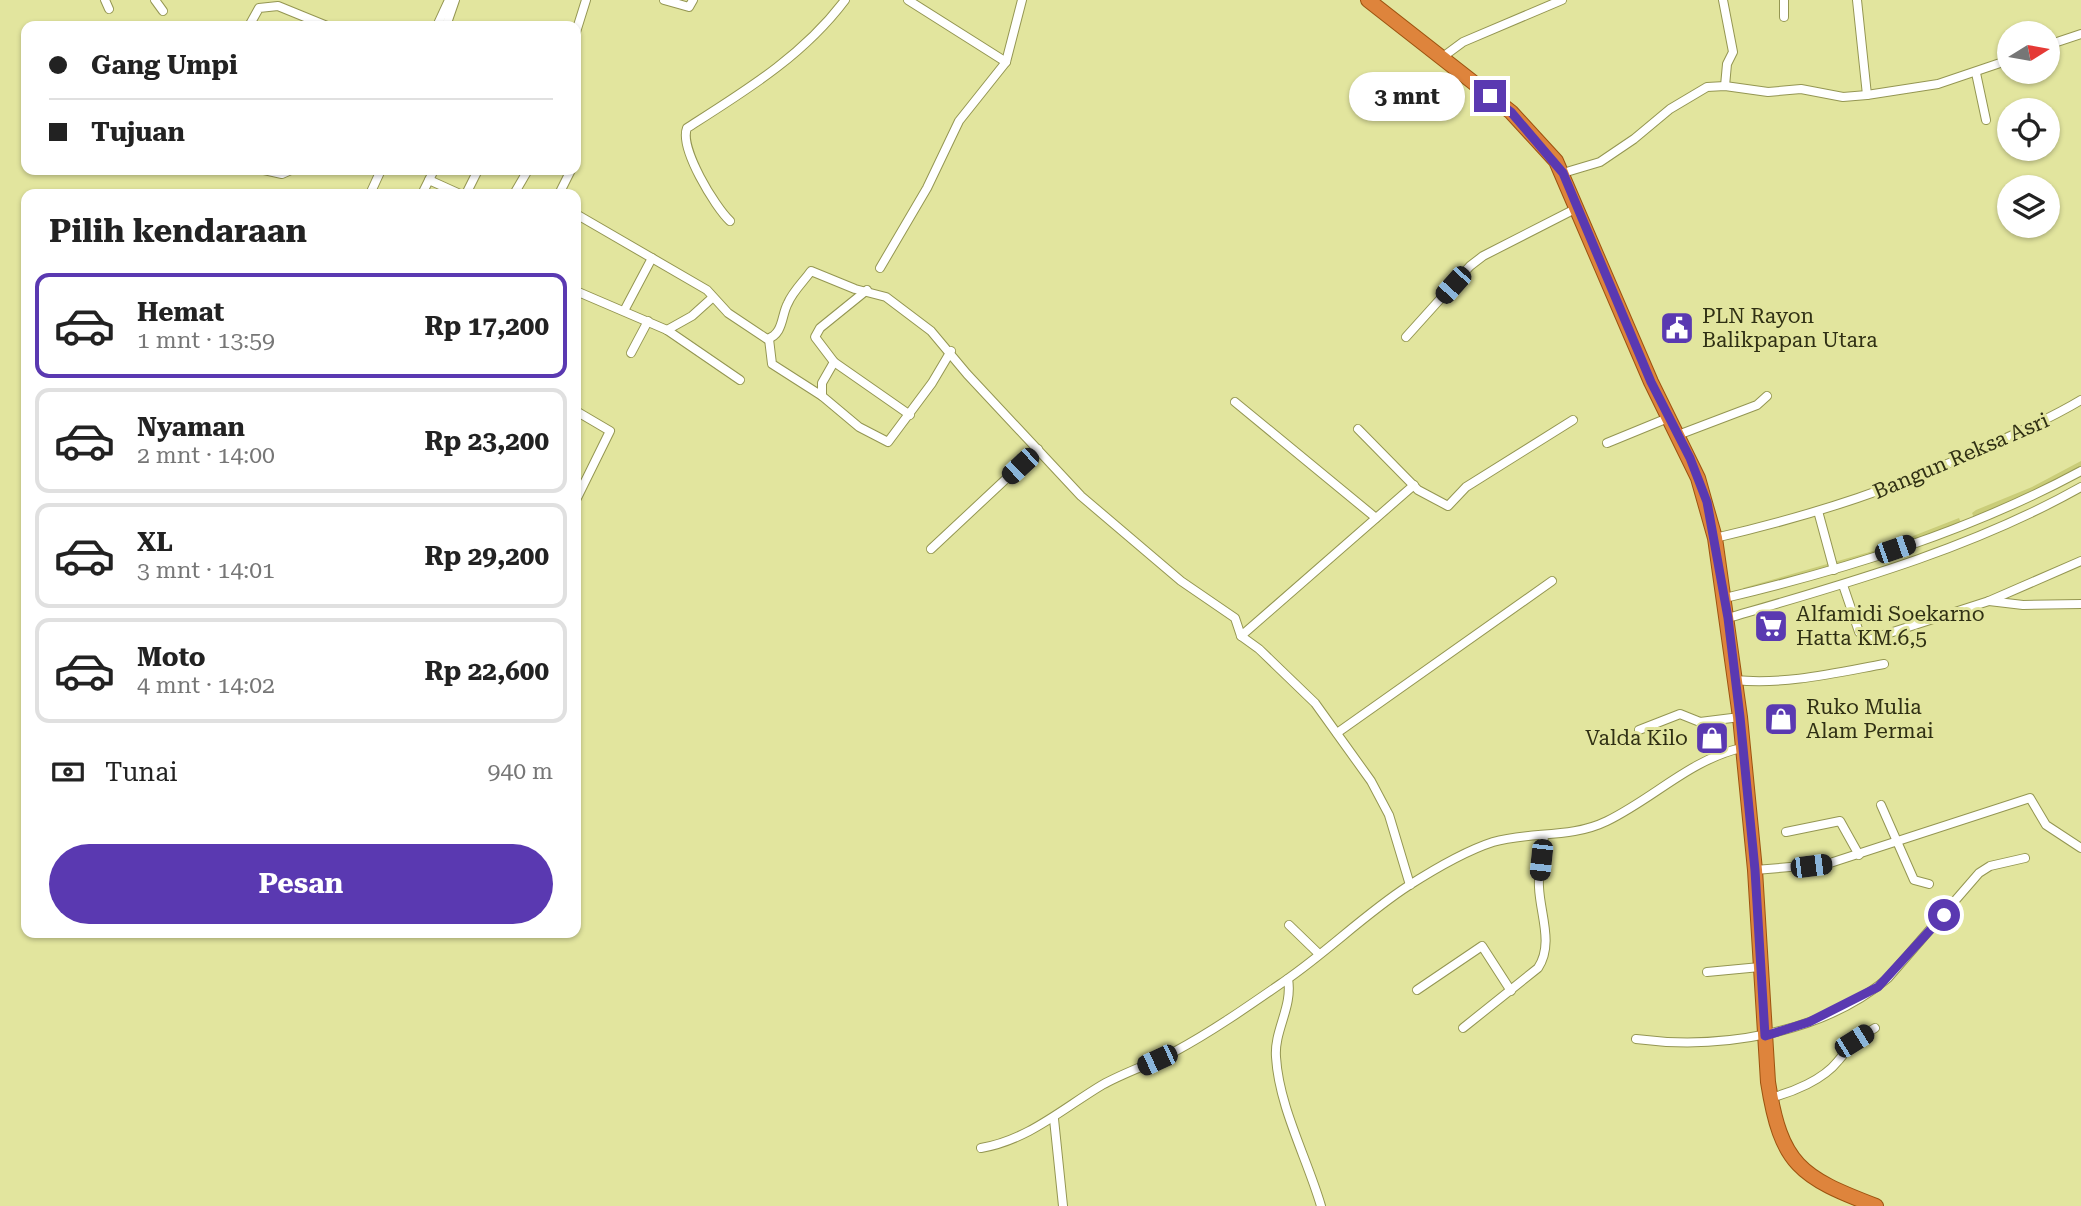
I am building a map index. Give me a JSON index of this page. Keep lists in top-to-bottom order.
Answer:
{
  "streets": {
    "street": ["Bangun Reksa Asri"]
  },
  "places": {
    "public building": ["PLN Rayon Balikpapan Utara"],
    "supermarket": ["Alfamidi Soekarno Hatta KM.6,5"],
    "shop": ["Ruko Mulia Alam Permai", "Valda Kilo"]
  },
  "north": "right",
  "page": {
    "banner": ["Gang Umpi", "Tujuan"],
    "bubble": "3 mnt",
    "heading": "Pilih kendaraan",
    "list": [
      {
        "name": "Hemat",
        "note": "1 mnt · 13:59",
        "value": "Rp 17,200"
      },
      {
        "name": "Nyaman",
        "note": "2 mnt · 14:00",
        "value": "Rp 23,200"
      },
      {
        "name": "XL",
        "note": "3 mnt · 14:01",
        "value": "Rp 29,200"
      },
      {
        "name": "Moto",
        "note": "4 mnt · 14:02",
        "value": "Rp 22,600"
      }
    ],
    "pay": ["Tunai", "940 m"],
    "buttons": "Pesan"
  }
}
